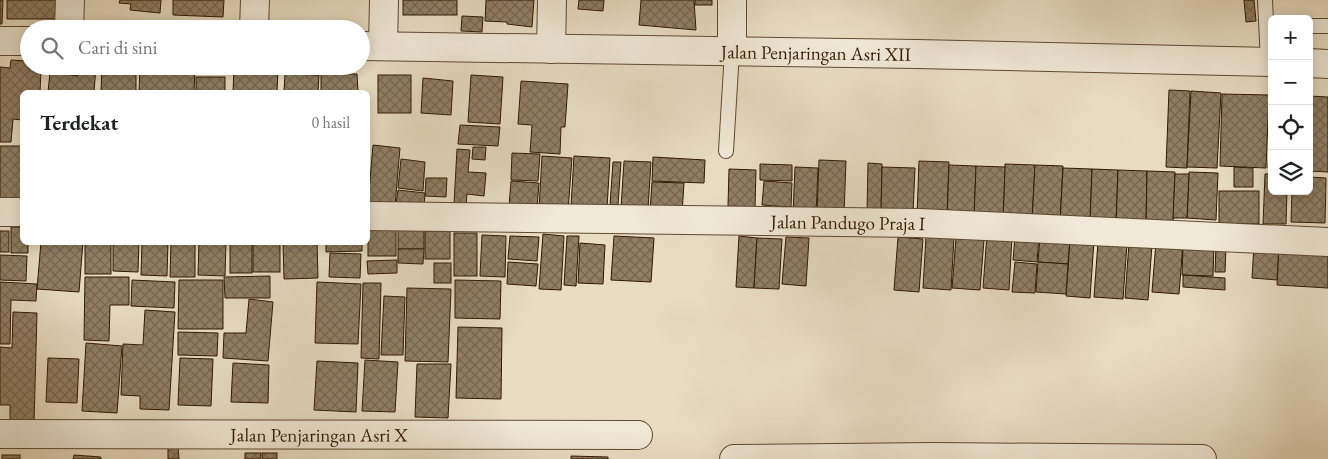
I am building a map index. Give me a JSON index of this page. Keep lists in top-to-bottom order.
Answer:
{
  "streets": {
    "street": ["Jalan Penjaringan Asri XII", "Jalan Pandugo Praja I", "Jalan Penjaringan Asri X"]
  },
  "page": {
    "map_buttons": ["+", "−"],
    "search": "Cari di sini",
    "heading": ["Terdekat", "0 hasil"]
  }
}
